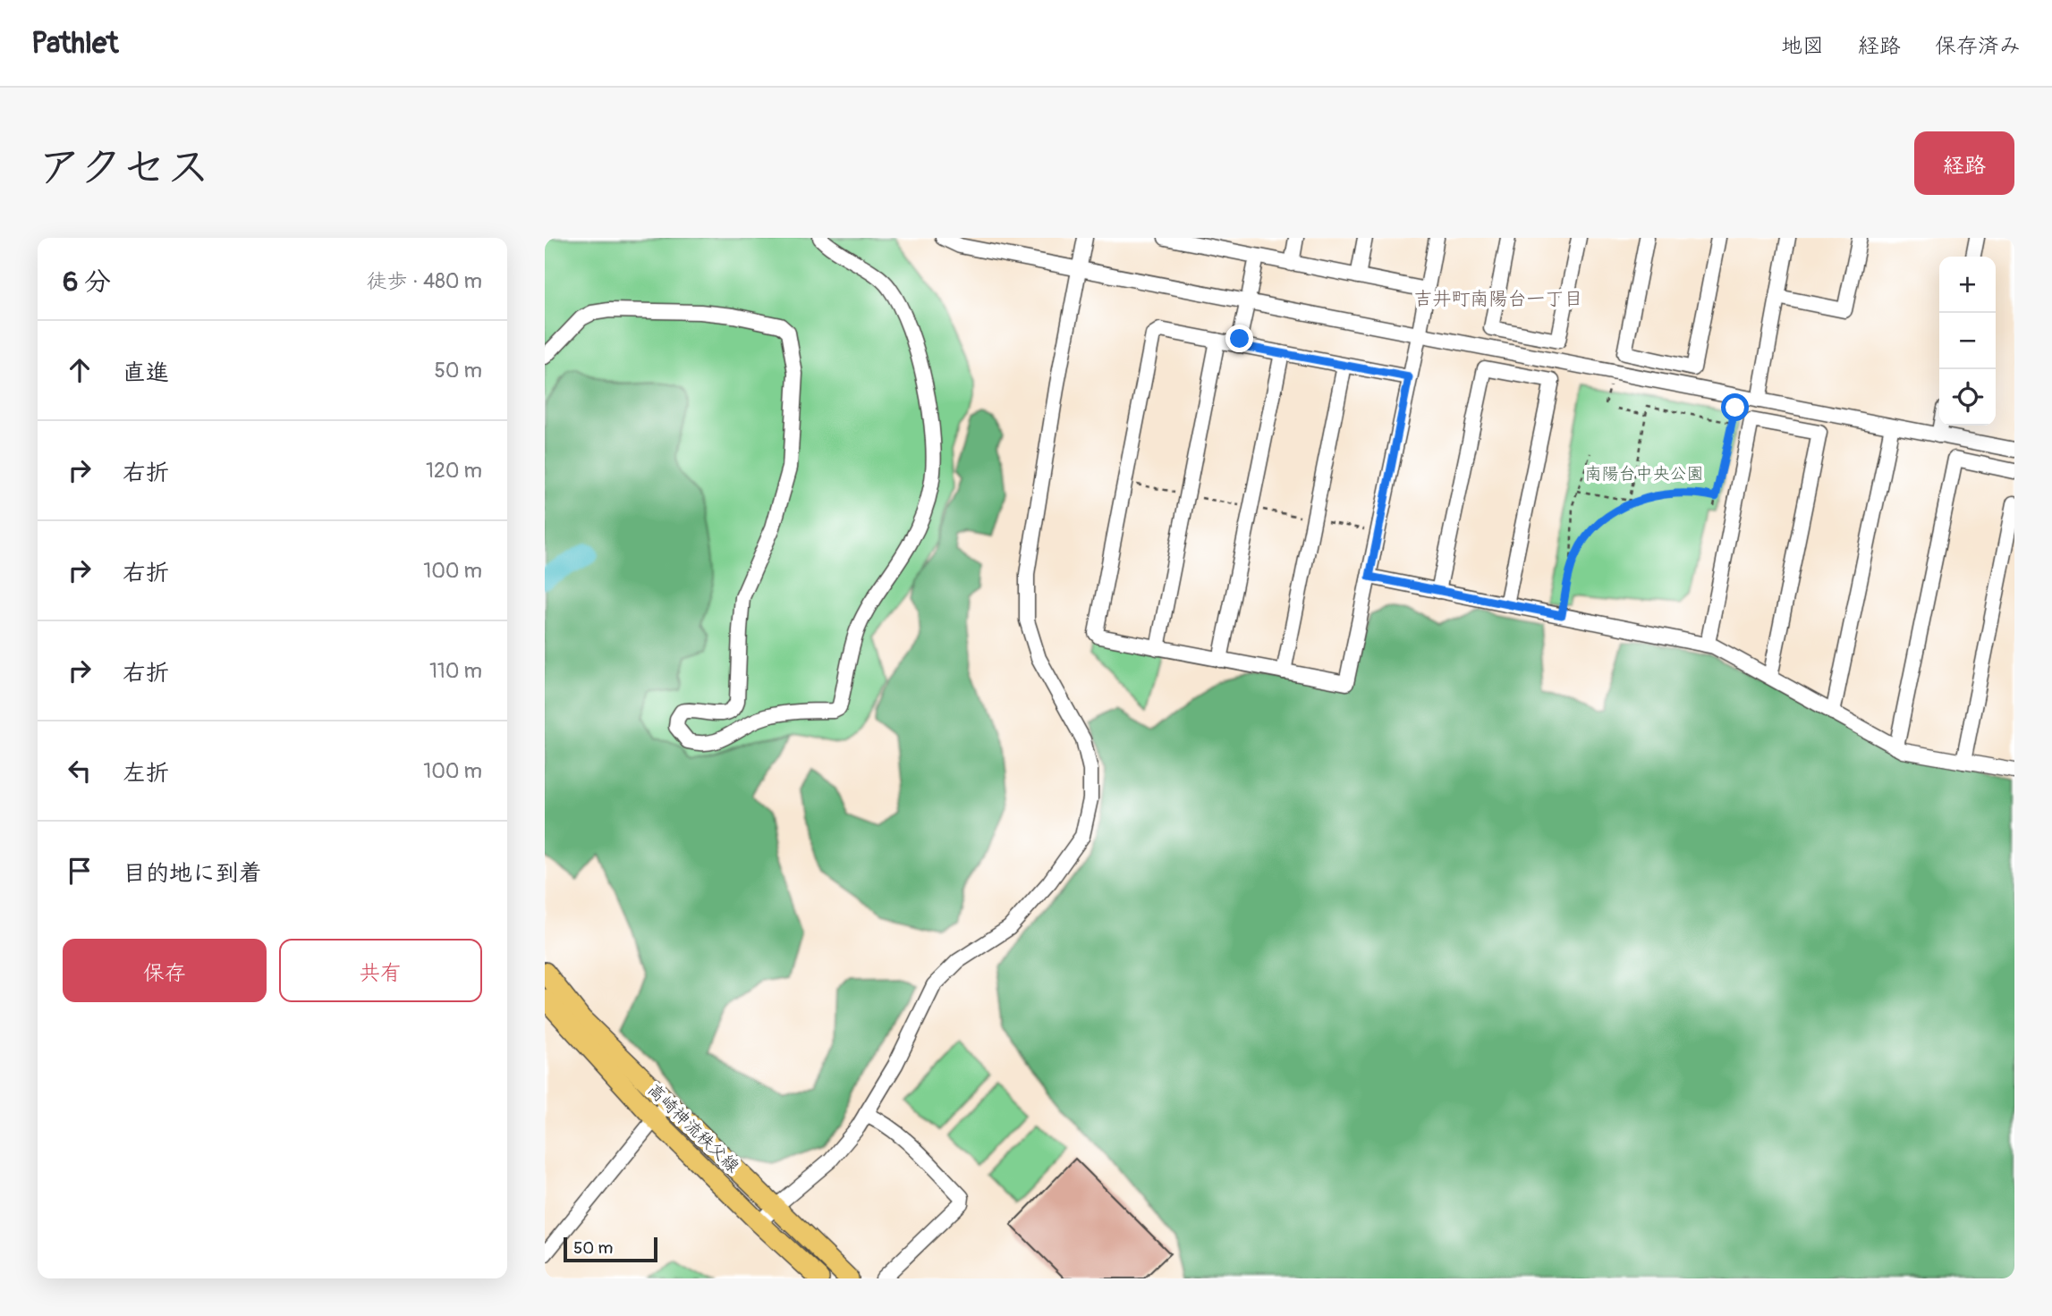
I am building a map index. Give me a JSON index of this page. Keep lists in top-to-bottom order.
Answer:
{
  "streets": {
    "main road": ["高崎神流秩父線"]
  },
  "districts": ["吉井町南陽台一丁目"],
  "parks": ["南陽台中央公園"],
  "scale_bar": "50 m",
  "page": {
    "header": "Pathlet",
    "nav": ["地図", "経路", "保存済み"],
    "title": "アクセス",
    "buttons": [
      "経路",
      ["保存", "共有"]
    ],
    "heading": ["6 分", "徒歩 · 480 m"],
    "map_buttons": ["+", "−"],
    "list": [
      ["直進", "50 m"],
      ["右折", "120 m"],
      ["右折", "100 m"],
      ["右折", "110 m"],
      ["左折", "100 m"],
      "目的地に到着"
    ],
    "scale": "50 m"
  }
}
